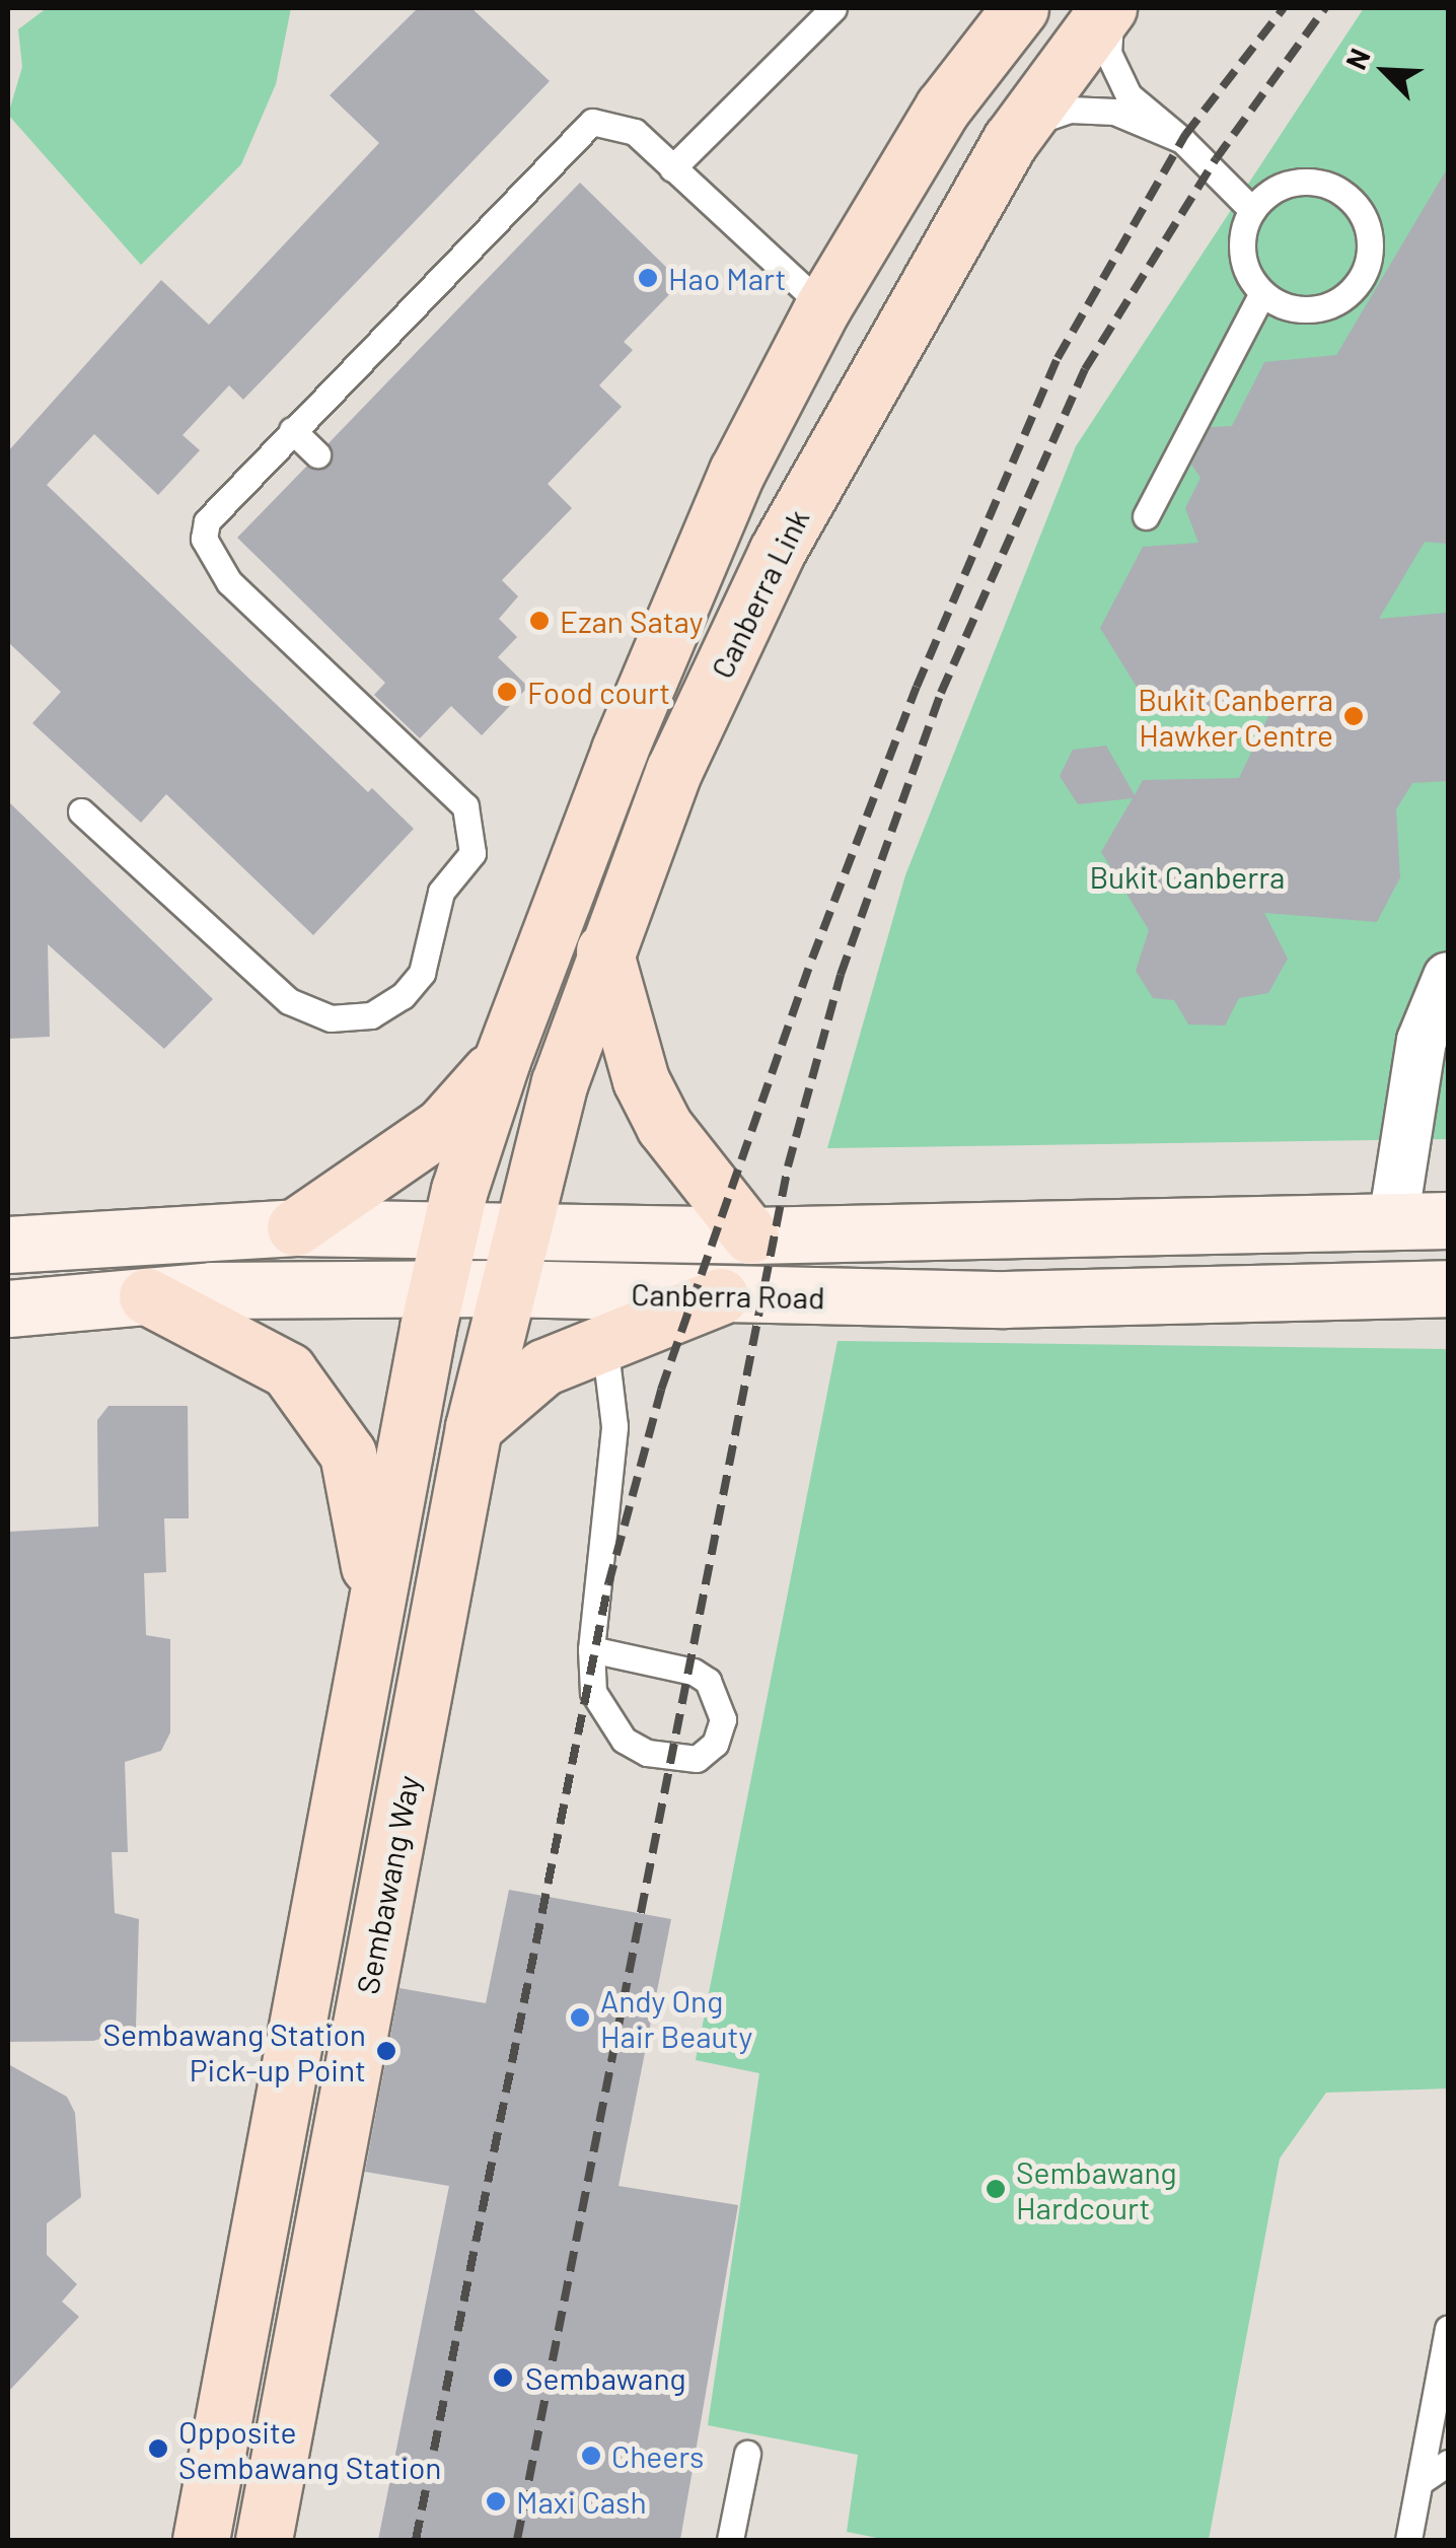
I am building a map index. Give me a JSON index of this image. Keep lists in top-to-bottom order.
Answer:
{
  "streets": {
    "main road": ["Canberra Link", "Canberra Road", "Sembawang Way"]
  },
  "crossings": [
    ["Canberra Link", "Canberra Road"],
    ["Canberra Link", "Sembawang Way"],
    ["Canberra Road", "Sembawang Way"]
  ],
  "parks": ["Bukit Canberra"],
  "places": [
    "Hao Mart",
    "Ezan Satay",
    "Food court",
    "Bukit Canberra Hawker Centre",
    "Andy Ong Hair Beauty",
    "Sembawang Station Pick-up Point",
    "Sembawang Hardcourt",
    "Sembawang",
    "Opposite Sembawang Station",
    "Cheers",
    "Maxi Cash"
  ],
  "north": "top left"
}
